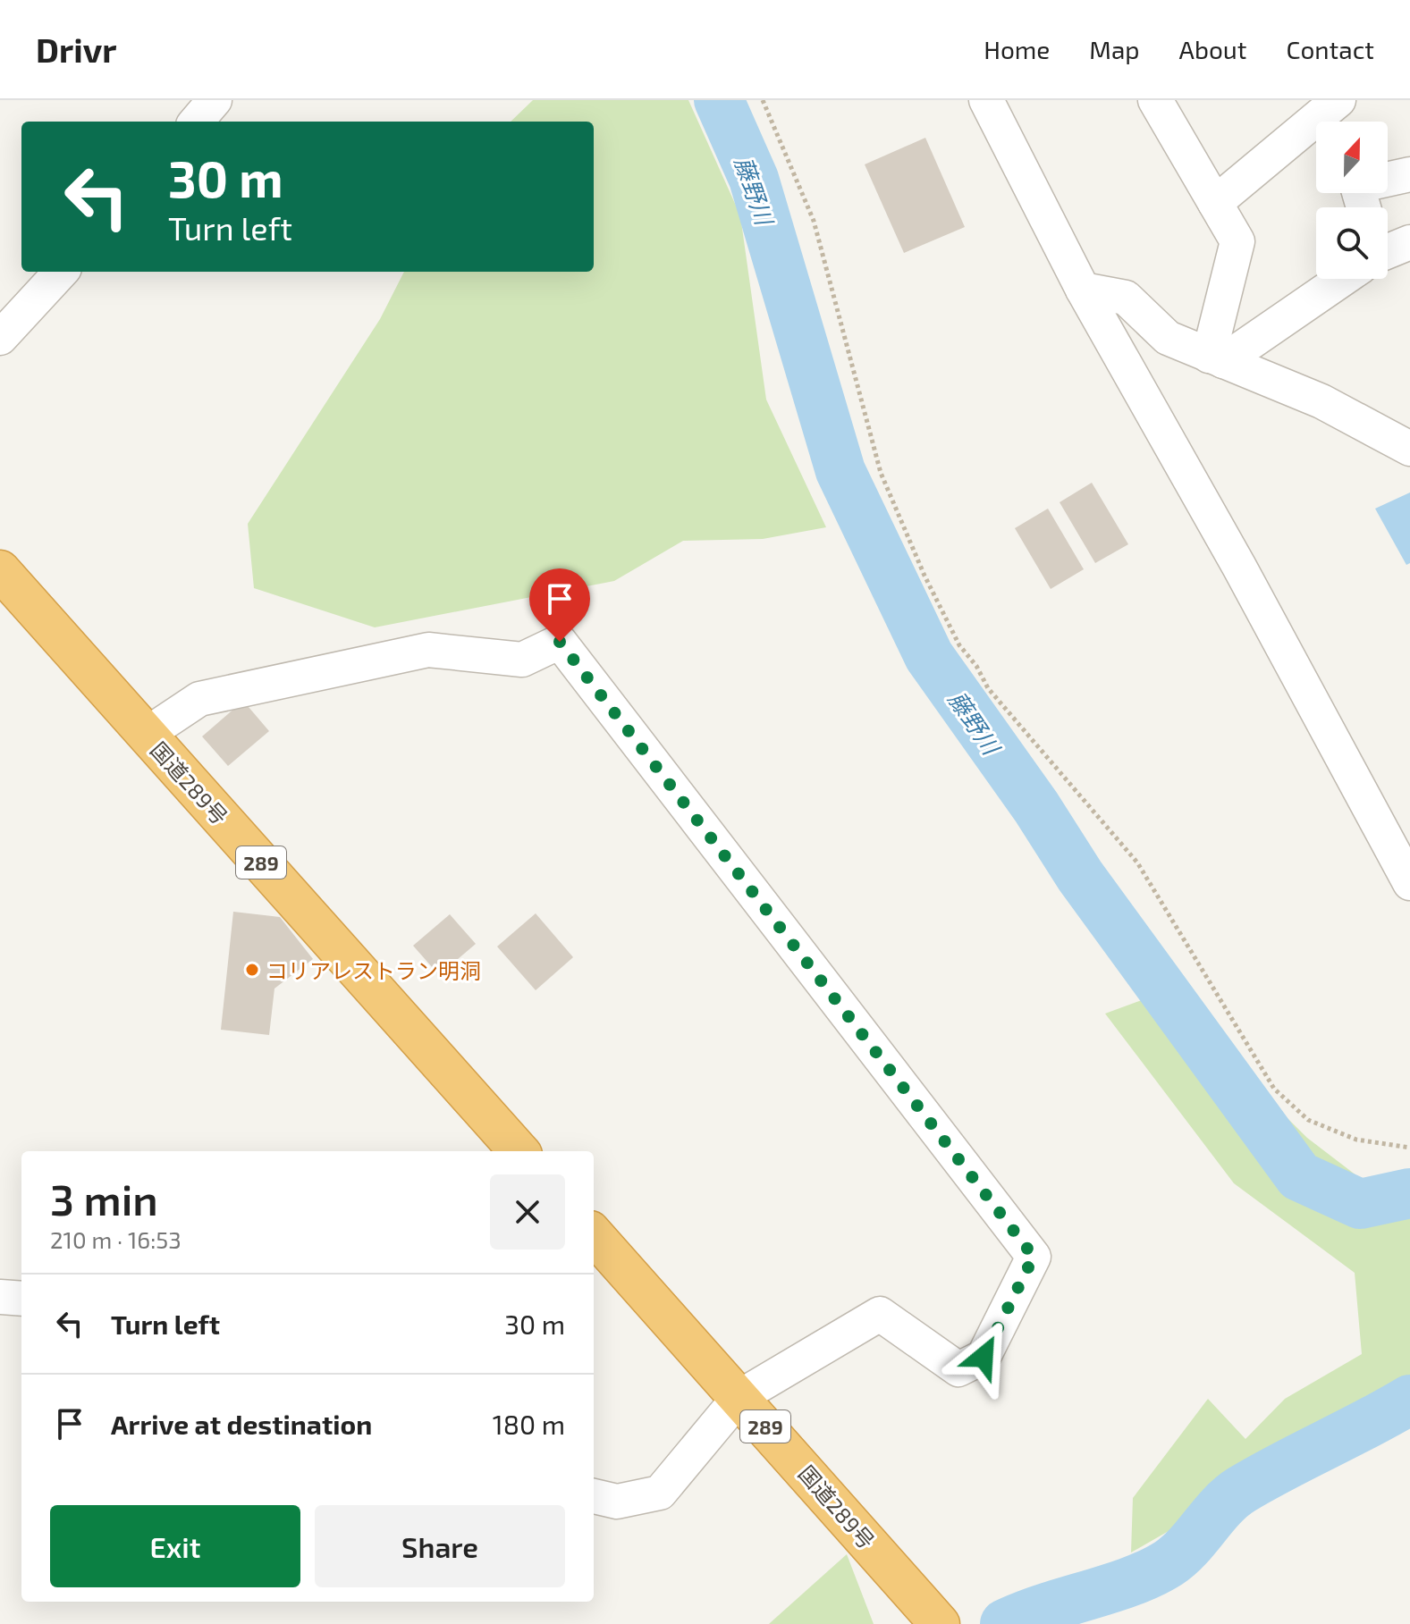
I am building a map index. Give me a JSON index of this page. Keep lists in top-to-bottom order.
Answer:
{
  "streets": {
    "highway": ["国道289号", "289"]
  },
  "water": ["藤野川"],
  "places": ["コリアレストラン明洞"],
  "north": "top",
  "page": {
    "header": "Drivr",
    "nav": [
      "Home",
      "Map",
      "About",
      "Contact"
    ],
    "turn": ["30 m", "Turn left"],
    "heading": ["3 min", "210 m · 16:53"],
    "list": [
      {
        "name": "Turn left",
        "value": "30 m"
      },
      {
        "name": "Arrive at destination",
        "value": "180 m"
      }
    ],
    "buttons": ["Exit", "Share"]
  }
}
